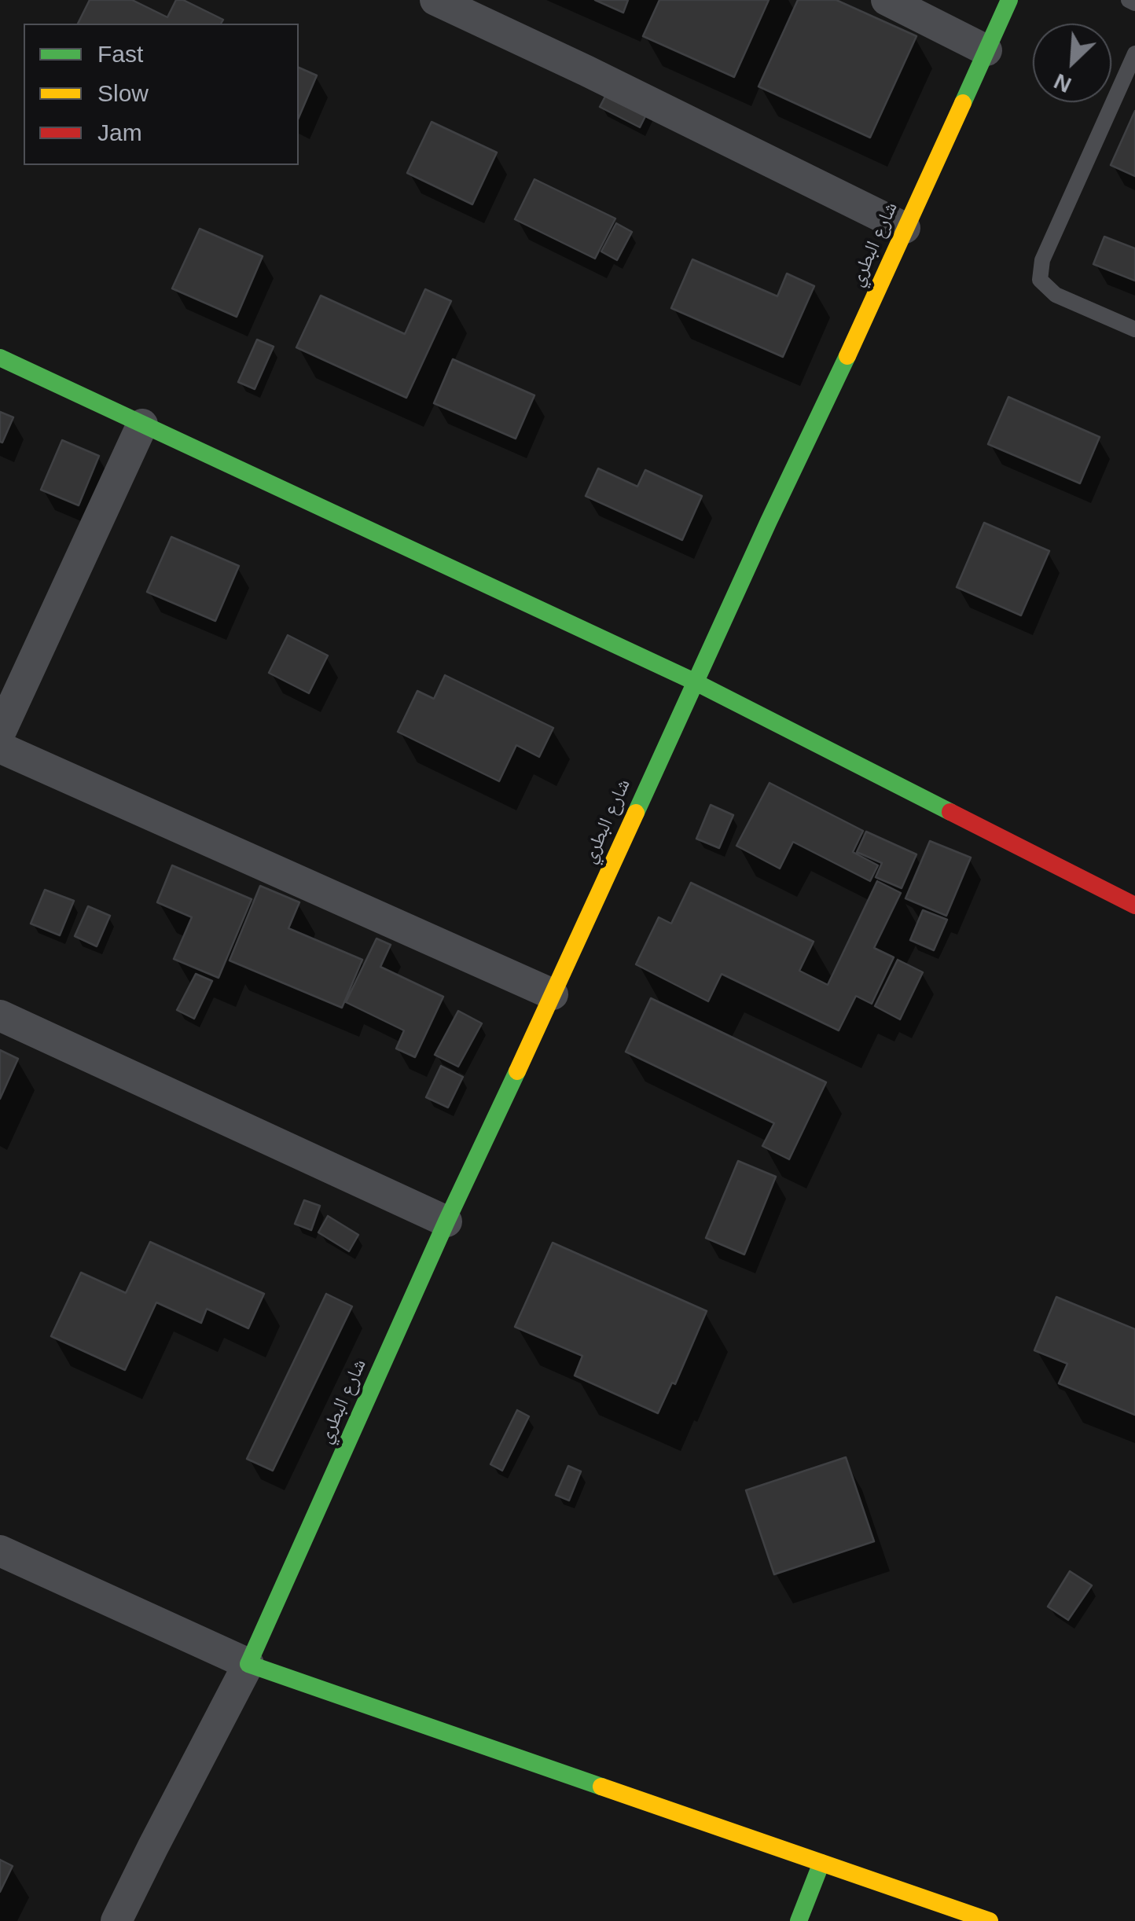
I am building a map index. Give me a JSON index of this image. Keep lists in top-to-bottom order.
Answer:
{
  "streets": {
    "main road": ["شارع البطري"]
  },
  "legend": ["Fast", "Slow", "Jam"],
  "north": "bottom left"
}
